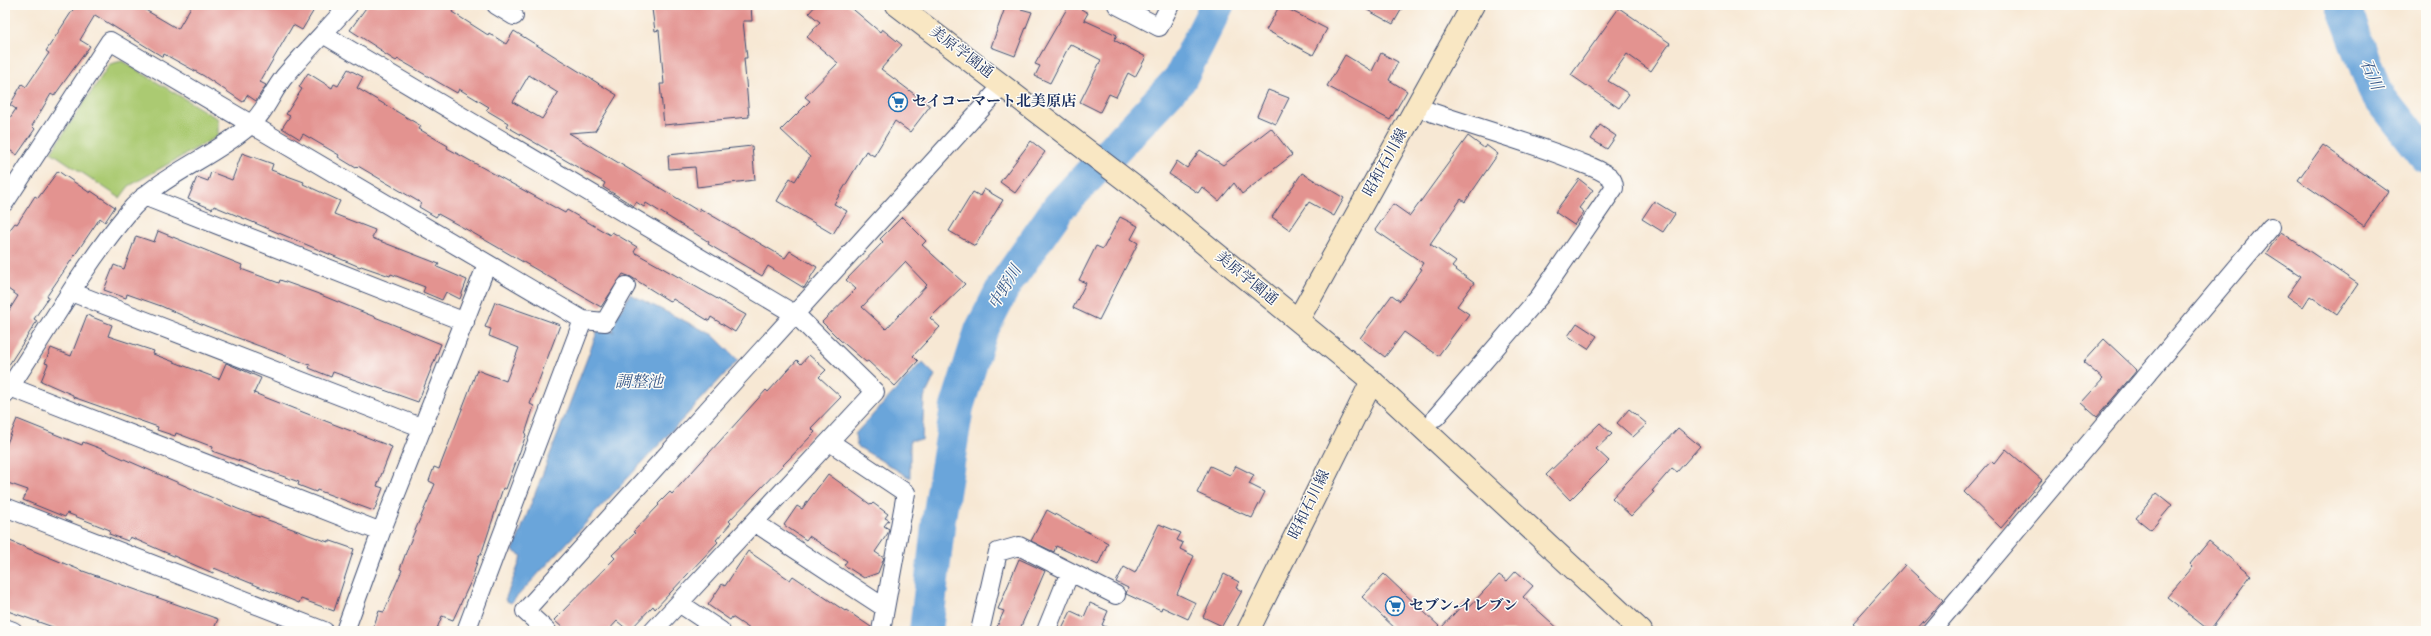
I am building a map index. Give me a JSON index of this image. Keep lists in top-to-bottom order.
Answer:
{
  "streets": {
    "street": ["美原学園通", "昭和石川線"]
  },
  "crossings": [
    ["美原学園通", "昭和石川線"]
  ],
  "water": ["石川", "中野川", "調整池"],
  "places": {
    "supermarket": ["セイコーマート北美原店", "セブン-イレブン"]
  }
}
